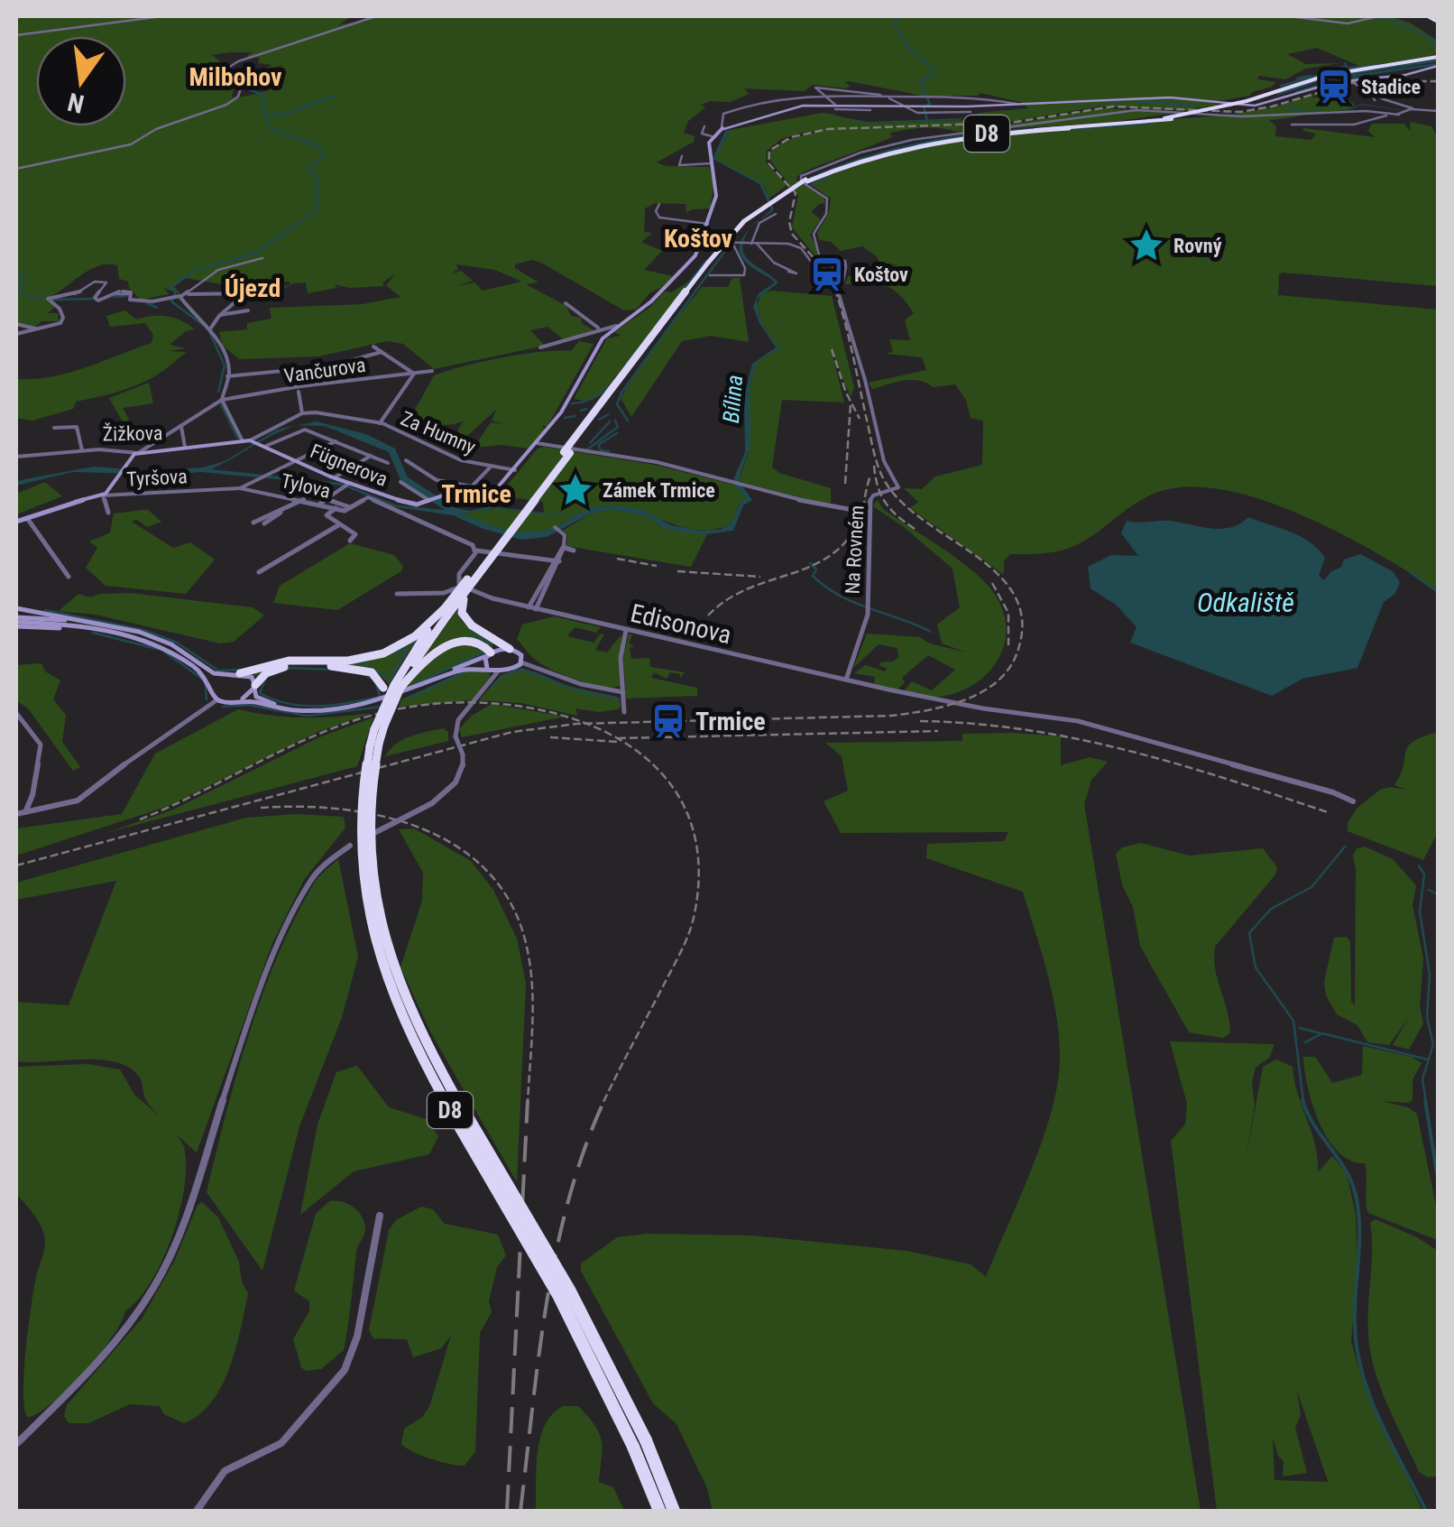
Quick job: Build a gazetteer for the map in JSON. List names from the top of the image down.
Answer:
{
  "streets": {
    "highway": ["D8"],
    "main road": ["Žižkova", "Fügnerova", "Tyršova"],
    "street": [
      "Vančurova",
      "Za Humny",
      "Tylova",
      "Na Rovném",
      "Edisonova"
    ]
  },
  "crossings": [
    ["Žižkova", "Fügnerova"],
    ["Fügnerova", "Tyršova"],
    ["Fügnerova", "Tylova"],
    ["Tyršova", "Tylova"],
    ["Na Rovném", "Edisonova"]
  ],
  "districts": [
    "Milbohov",
    "Koštov",
    "Újezd",
    "Trmice"
  ],
  "water": ["Bílina", "Odkaliště"],
  "places": {
    "station": ["Stadice", "Koštov", "Trmice"],
    "place": ["Rovný", "Zámek Trmice"]
  },
  "north": "bottom"
}
